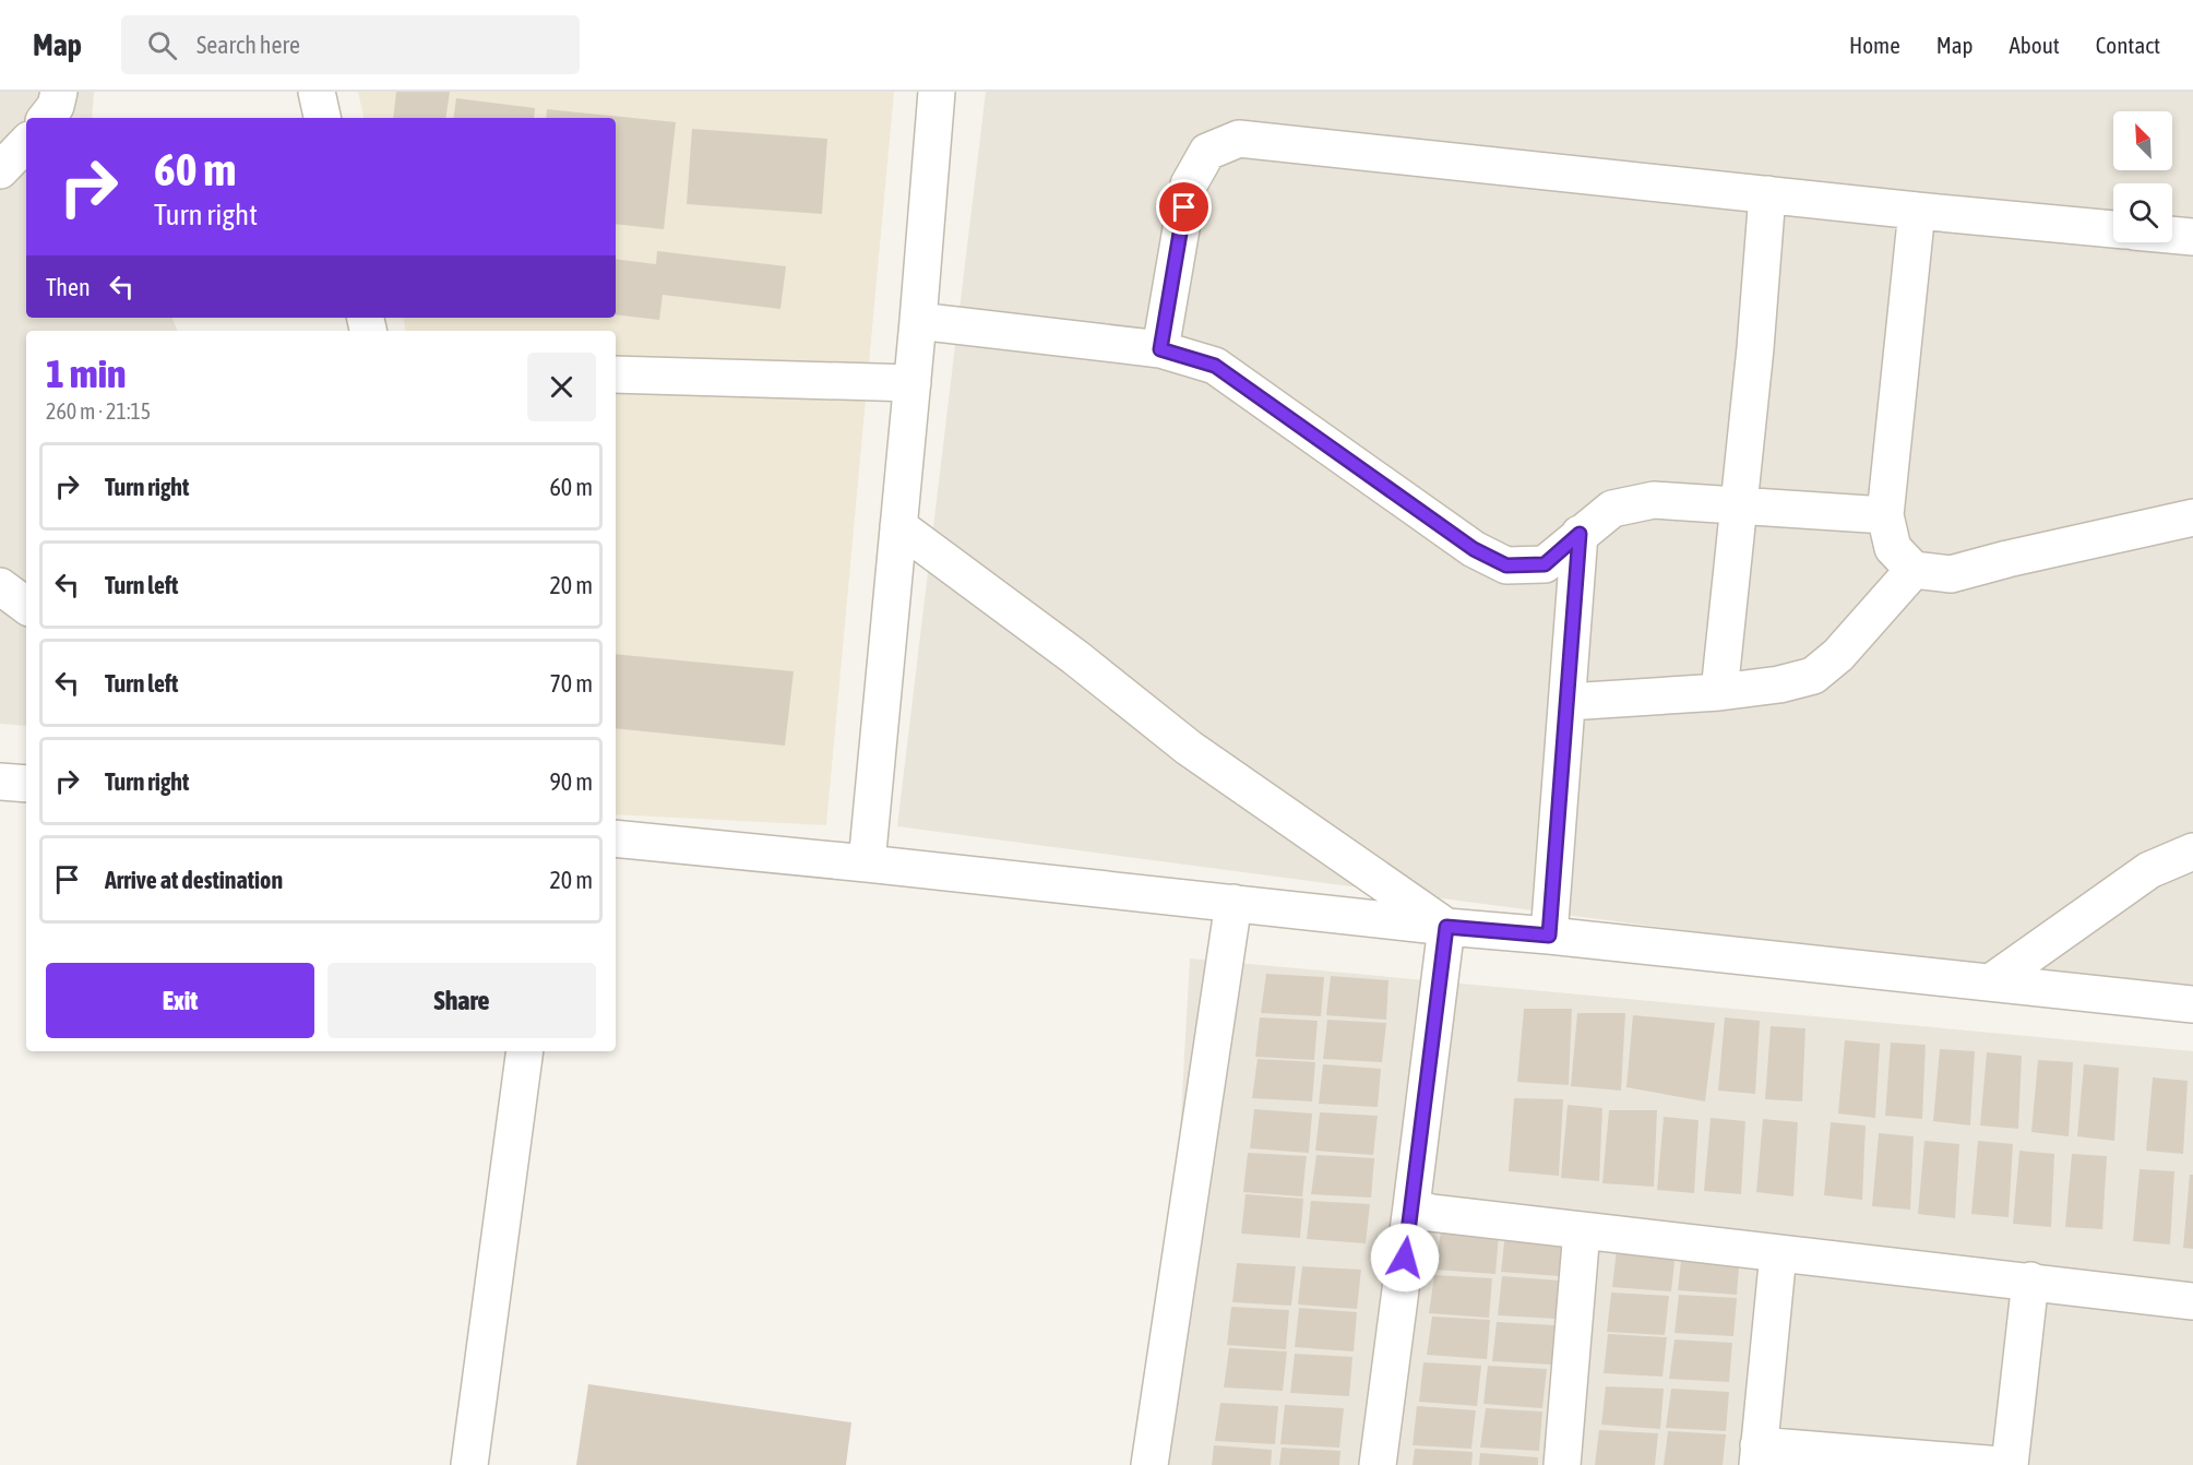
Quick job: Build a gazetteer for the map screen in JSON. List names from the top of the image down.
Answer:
{
  "north": "top left",
  "page": {
    "header": "Map",
    "search": "Search here",
    "nav": [
      "Home",
      "Map",
      "About",
      "Contact"
    ],
    "turn": ["60 m", "Turn right"],
    "then": "Then",
    "heading": ["1 min", "260 m · 21:15"],
    "list": [
      {
        "name": "Turn right",
        "value": "60 m"
      },
      {
        "name": "Turn left",
        "value": "20 m"
      },
      {
        "name": "Turn left",
        "value": "70 m"
      },
      {
        "name": "Turn right",
        "value": "90 m"
      },
      {
        "name": "Arrive at destination",
        "value": "20 m"
      }
    ],
    "buttons": ["Exit", "Share"]
  }
}
